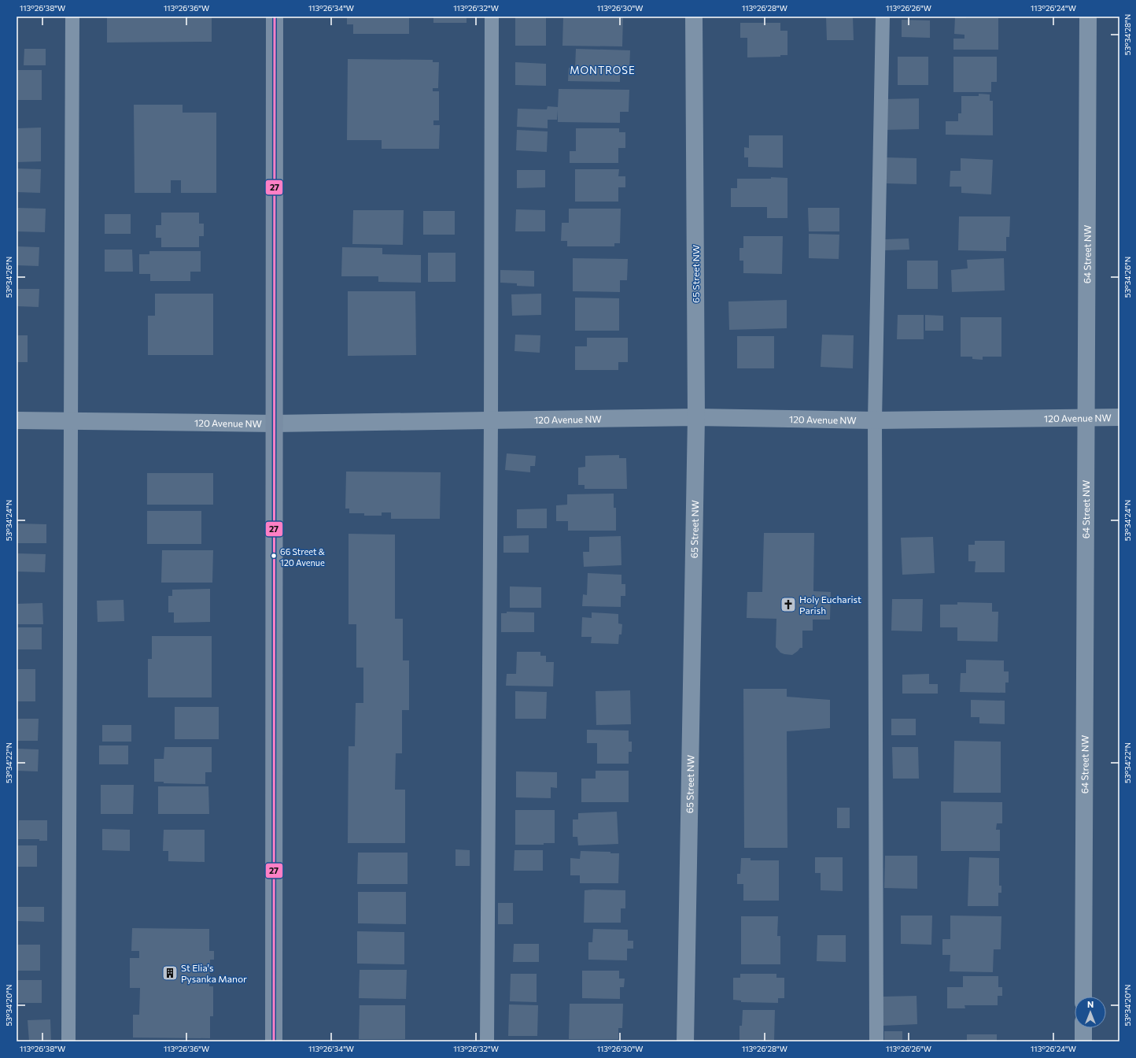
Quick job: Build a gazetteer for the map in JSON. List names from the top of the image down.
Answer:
{
  "streets": {
    "street": ["64 Street NW", "65 Street NW", "120 Avenue NW"]
  },
  "crossings": [
    ["64 Street NW", "120 Avenue NW"],
    ["65 Street NW", "120 Avenue NW"]
  ],
  "districts": ["MONTROSE"],
  "places": {
    "other": ["66 Street & 120 Avenue"],
    "church": ["Holy Eucharist Parish"],
    "building": ["St Elia's Pysanka Manor"]
  },
  "lines": ["transit line 27"],
  "north": "top",
  "coordinates": [
    "113°26'38\"W",
    "113°26'36\"W",
    "113°26'34\"W",
    "113°26'32\"W",
    "113°26'30\"W",
    "113°26'28\"W",
    "113°26'26\"W",
    "113°26'24\"W",
    "53°34'28\"N",
    "53°34'26\"N",
    "53°34'24\"N",
    "53°34'22\"N",
    "53°34'20\"N"
  ]
}
